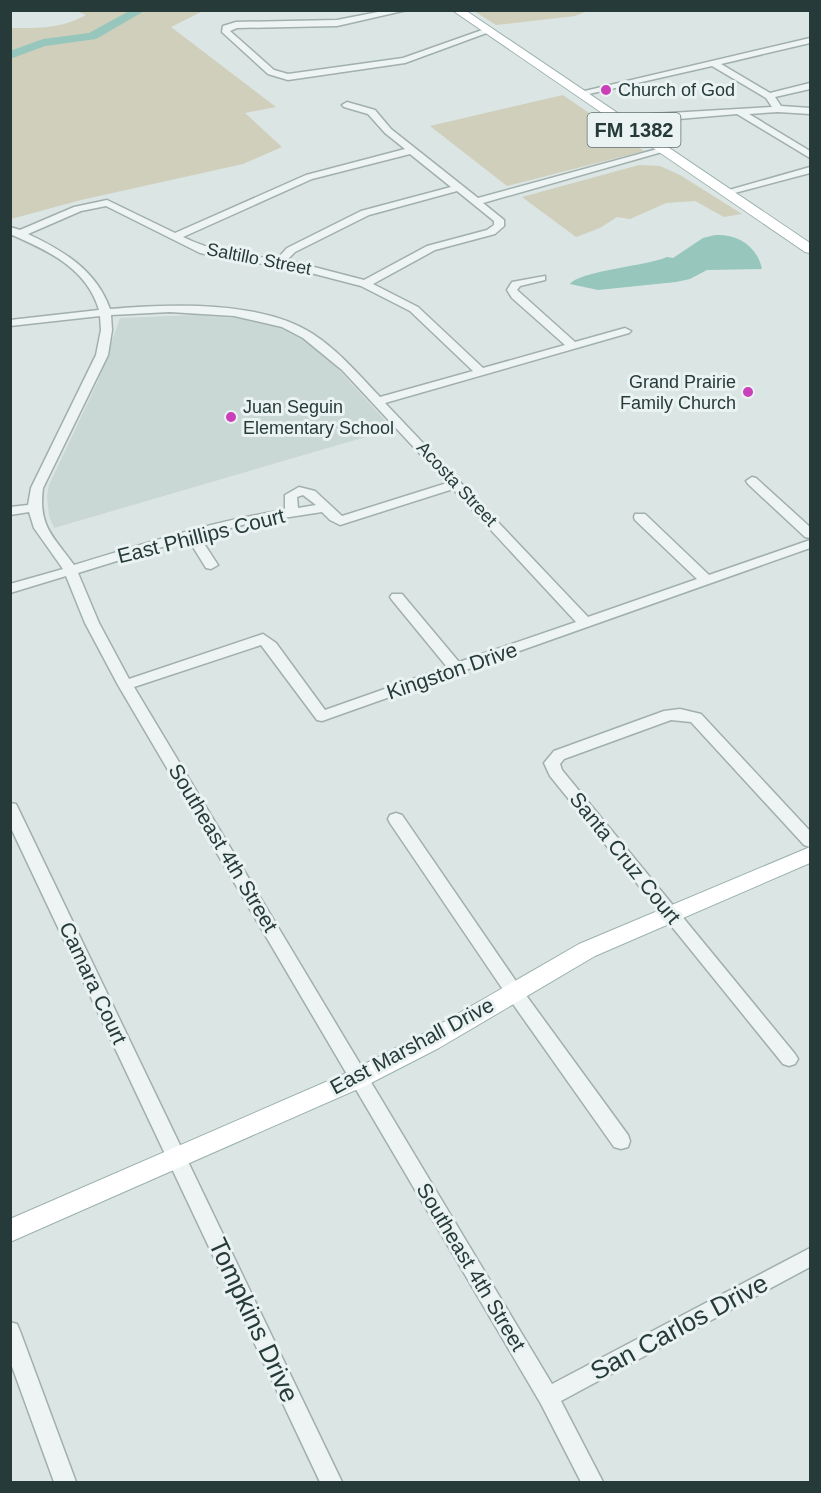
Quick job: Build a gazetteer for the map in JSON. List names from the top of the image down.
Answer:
{
  "streets": {
    "main road": ["FM 1382", "East Marshall Drive"],
    "street": [
      "Saltillo Street",
      "Acosta Street",
      "East Phillips Court",
      "Kingston Drive",
      "Southeast 4th Street",
      "Santa Cruz Court",
      "Camara Court",
      "Tompkins Drive",
      "San Carlos Drive"
    ]
  },
  "crossings": [
    ["Acosta Street", "East Phillips Court"],
    ["Acosta Street", "Kingston Drive"],
    ["East Phillips Court", "Southeast 4th Street"],
    ["Kingston Drive", "Southeast 4th Street"],
    ["Southeast 4th Street", "East Marshall Drive"],
    ["Southeast 4th Street", "San Carlos Drive"],
    ["Santa Cruz Court", "East Marshall Drive"],
    ["Camara Court", "East Marshall Drive"],
    ["Camara Court", "Tompkins Drive"],
    ["East Marshall Drive", "Tompkins Drive"]
  ],
  "places": ["Church of God", "Grand Prairie Family Church", "Juan Seguin Elementary School"]
}
